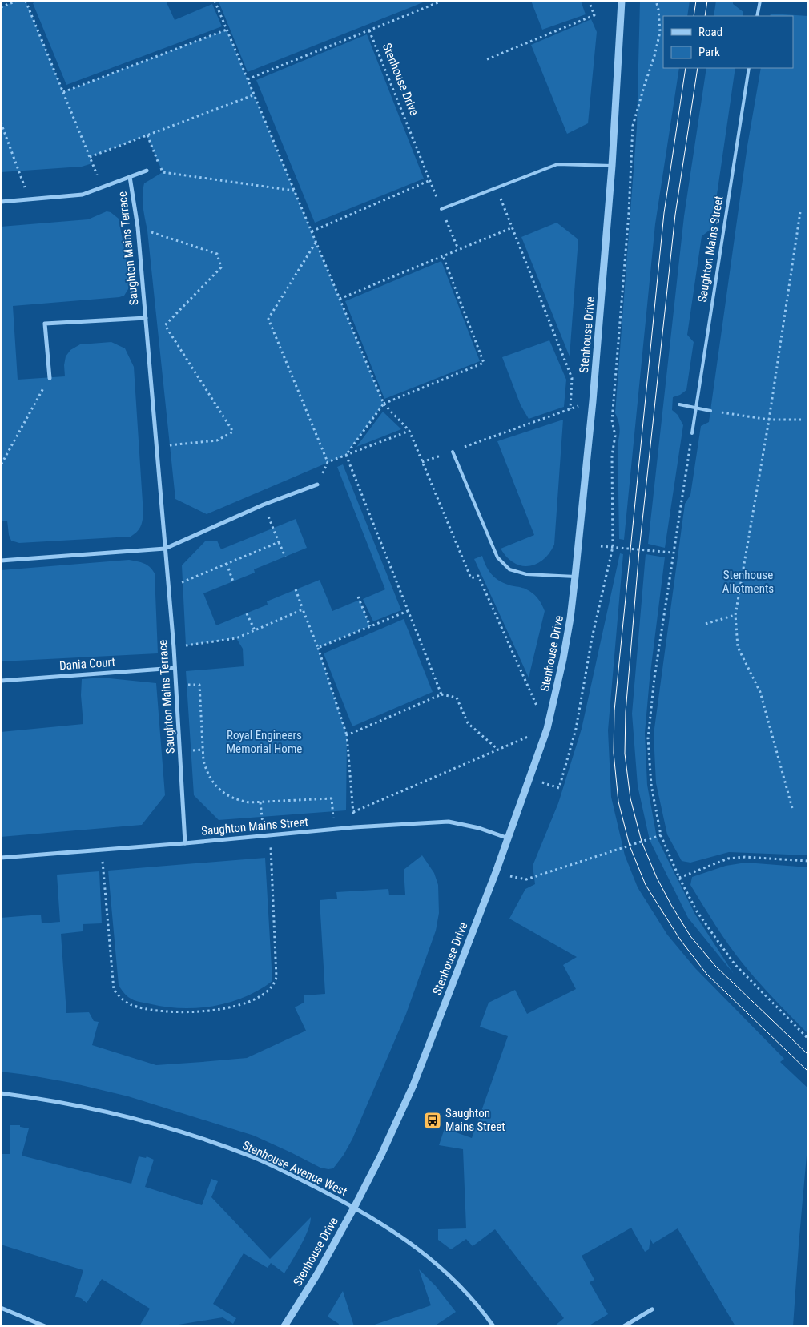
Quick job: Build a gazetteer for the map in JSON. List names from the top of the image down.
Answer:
{
  "streets": {
    "street": [
      "Stenhouse Drive",
      "Saughton Mains Terrace",
      "Saughton Mains Street",
      "Dania Court",
      "Stenhouse Avenue West"
    ]
  },
  "crossings": [
    ["Stenhouse Drive", "Saughton Mains Street"],
    ["Stenhouse Drive", "Stenhouse Avenue West"],
    ["Saughton Mains Terrace", "Saughton Mains Street"],
    ["Saughton Mains Terrace", "Dania Court"]
  ],
  "parks": ["Stenhouse Allotments", "Royal Engineers Memorial Home"],
  "places": {
    "bus stop": ["Saughton Mains Street"]
  },
  "legend": ["Road", "Park"]
}
